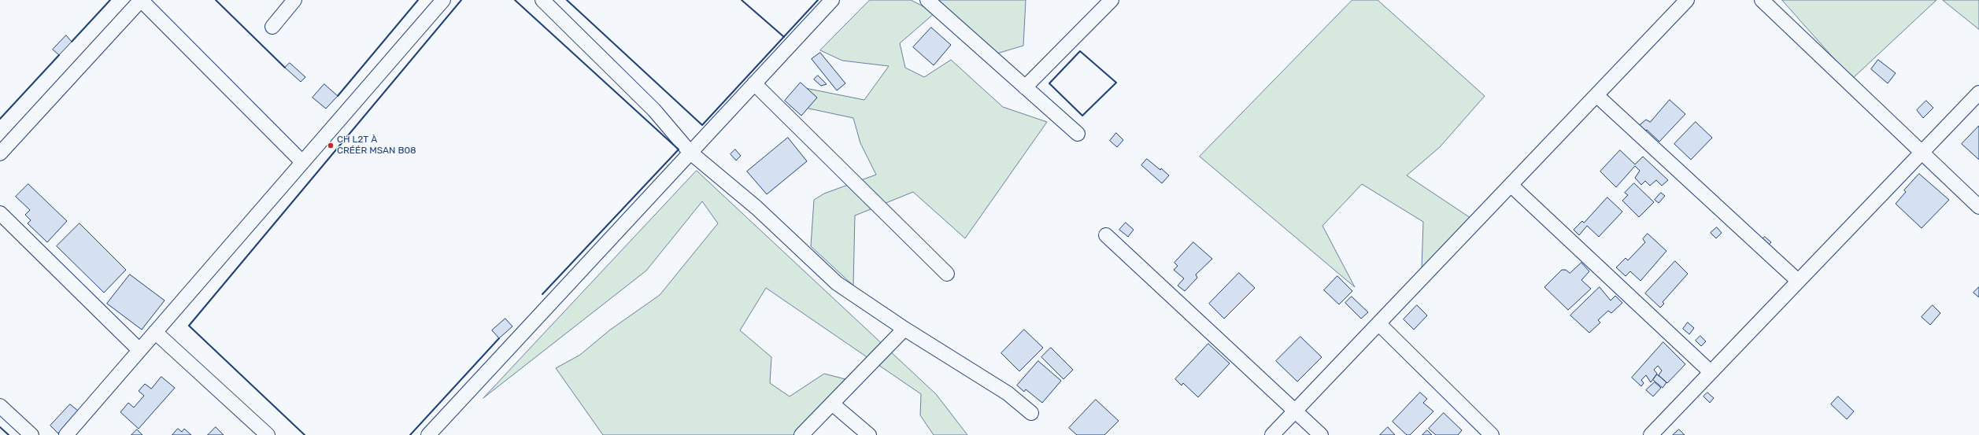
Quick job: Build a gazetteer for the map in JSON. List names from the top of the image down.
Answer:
{
  "places": ["CH L2T À CRÉÉR MSAN B08"]
}
